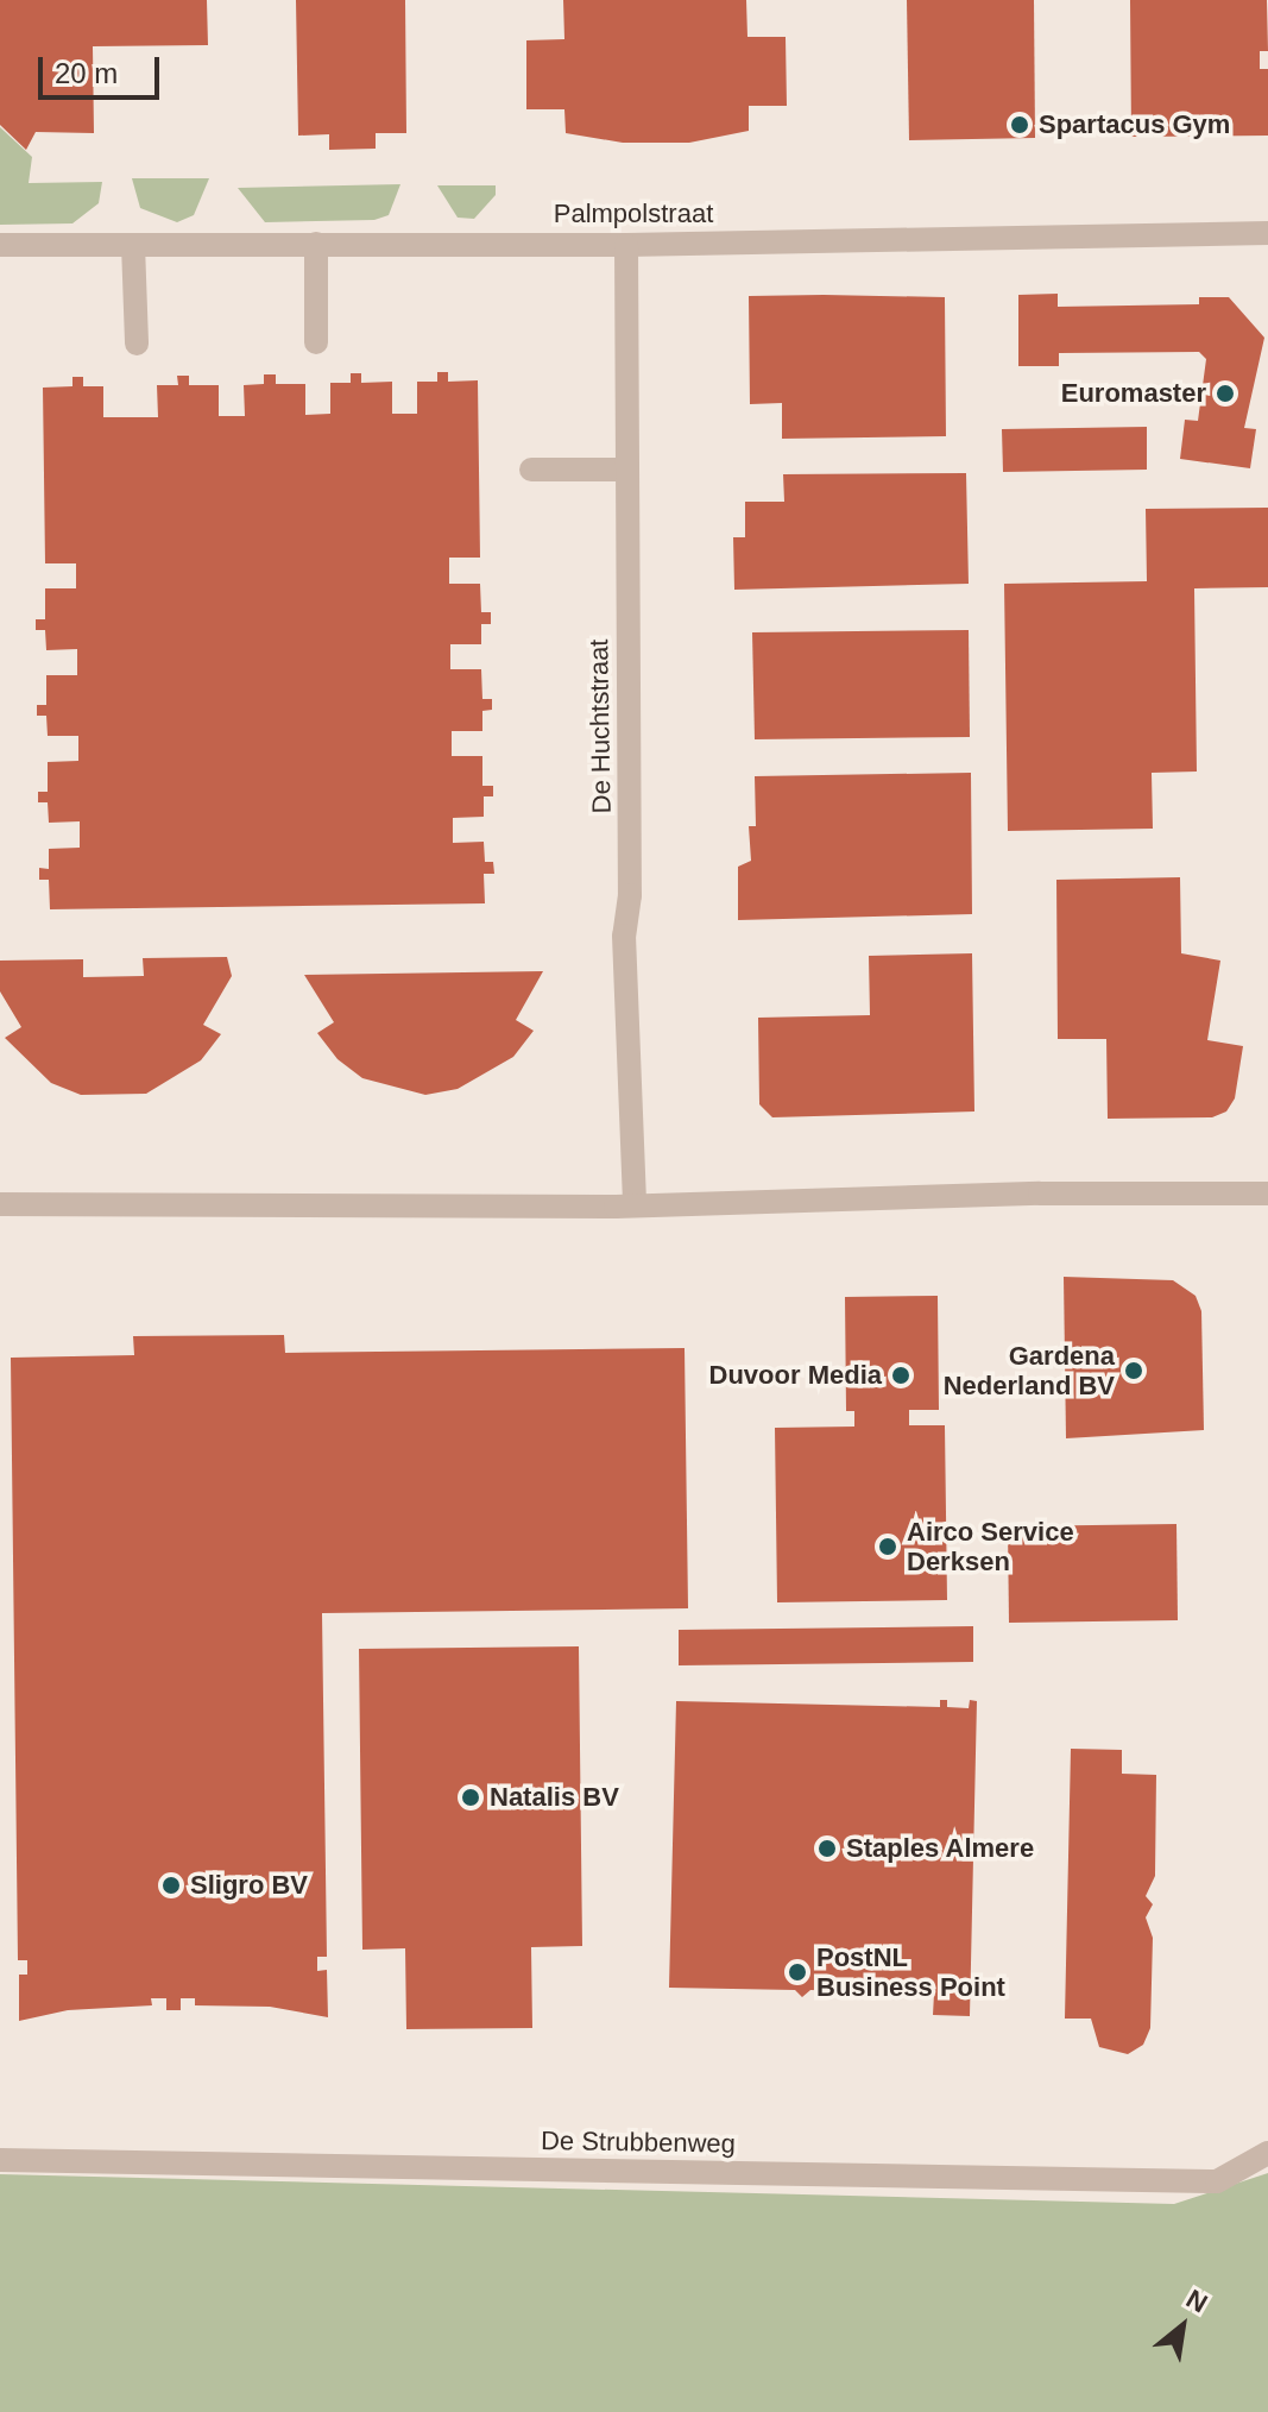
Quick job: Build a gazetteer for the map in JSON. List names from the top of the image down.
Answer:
{
  "streets": {
    "street": ["Palmpolstraat", "De Huchtstraat", "De Strubbenweg"]
  },
  "crossings": [
    ["Palmpolstraat", "De Huchtstraat"]
  ],
  "places": [
    "Spartacus Gym",
    "Euromaster",
    "Gardena Nederland BV",
    "Duvoor Media",
    "Airco Service Derksen",
    "Natalis BV",
    "Staples Almere",
    "Sligro BV",
    "PostNL Business Point"
  ],
  "scale_bar": "20 m",
  "north": "top right"
}
